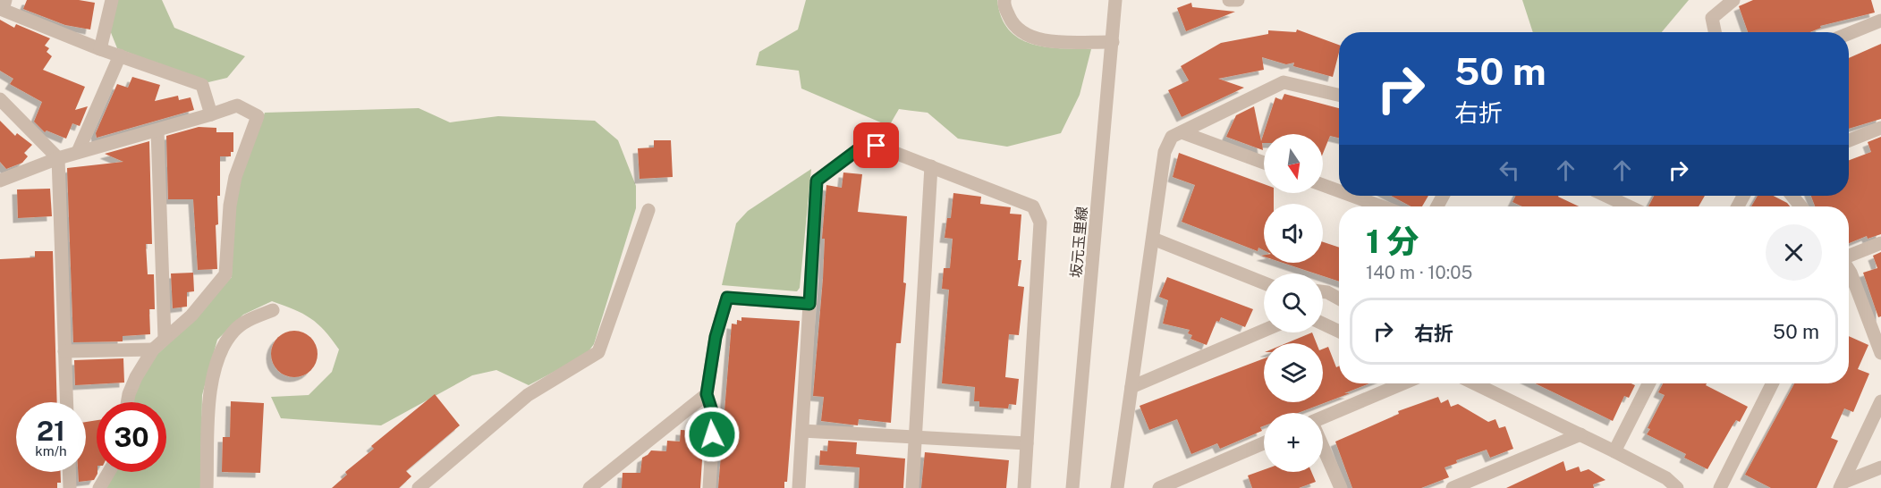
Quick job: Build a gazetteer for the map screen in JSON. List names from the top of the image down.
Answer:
{
  "streets": {
    "street": ["坂元玉里線"]
  },
  "north": "bottom",
  "page": {
    "turn": ["50 m", "右折"],
    "map_buttons": "+",
    "heading": ["1 分", "140 m · 10:05"],
    "list": [
      {
        "name": "右折",
        "value": "50 m"
      }
    ],
    "speed": "21 km/h",
    "limit": "30"
  }
}
